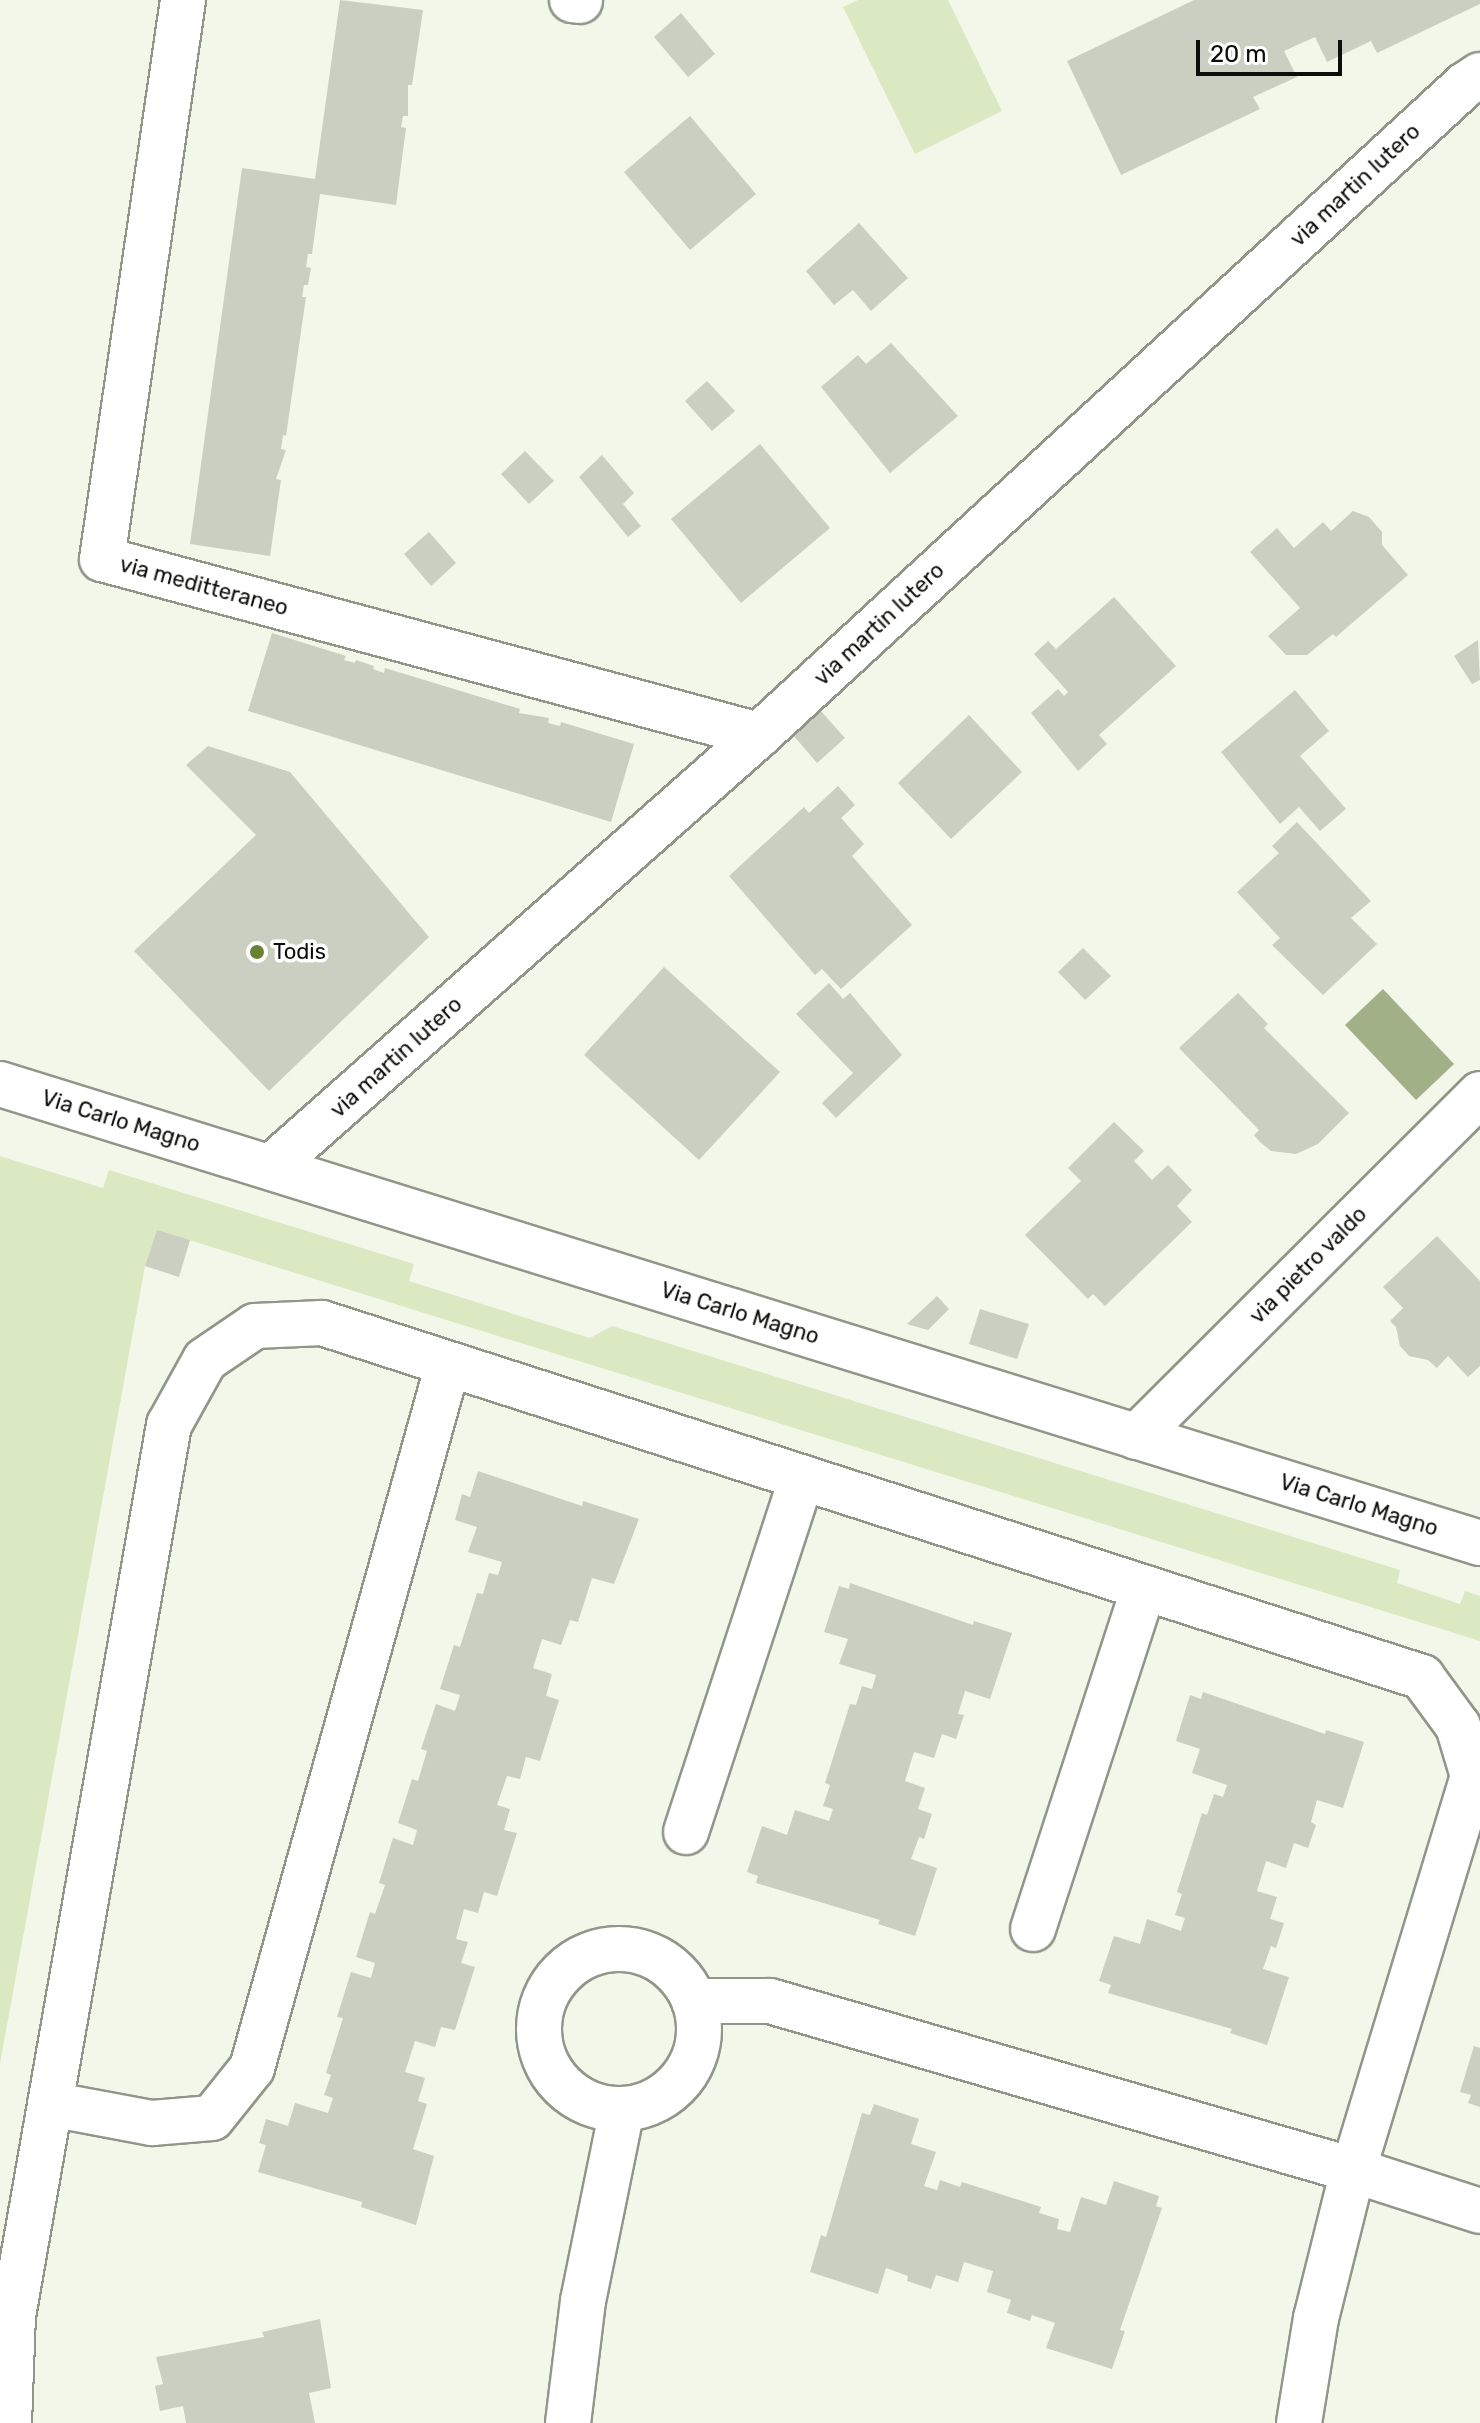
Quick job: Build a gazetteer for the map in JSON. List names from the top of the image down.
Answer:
{
  "streets": {
    "street": [
      "via martin lutero",
      "via meditteraneo",
      "Via Carlo Magno",
      "via pietro valdo"
    ]
  },
  "crossings": [
    ["via martin lutero", "via meditteraneo"],
    ["via martin lutero", "Via Carlo Magno"],
    ["Via Carlo Magno", "via pietro valdo"]
  ],
  "places": ["Todis"],
  "scale_bar": "20 m"
}
